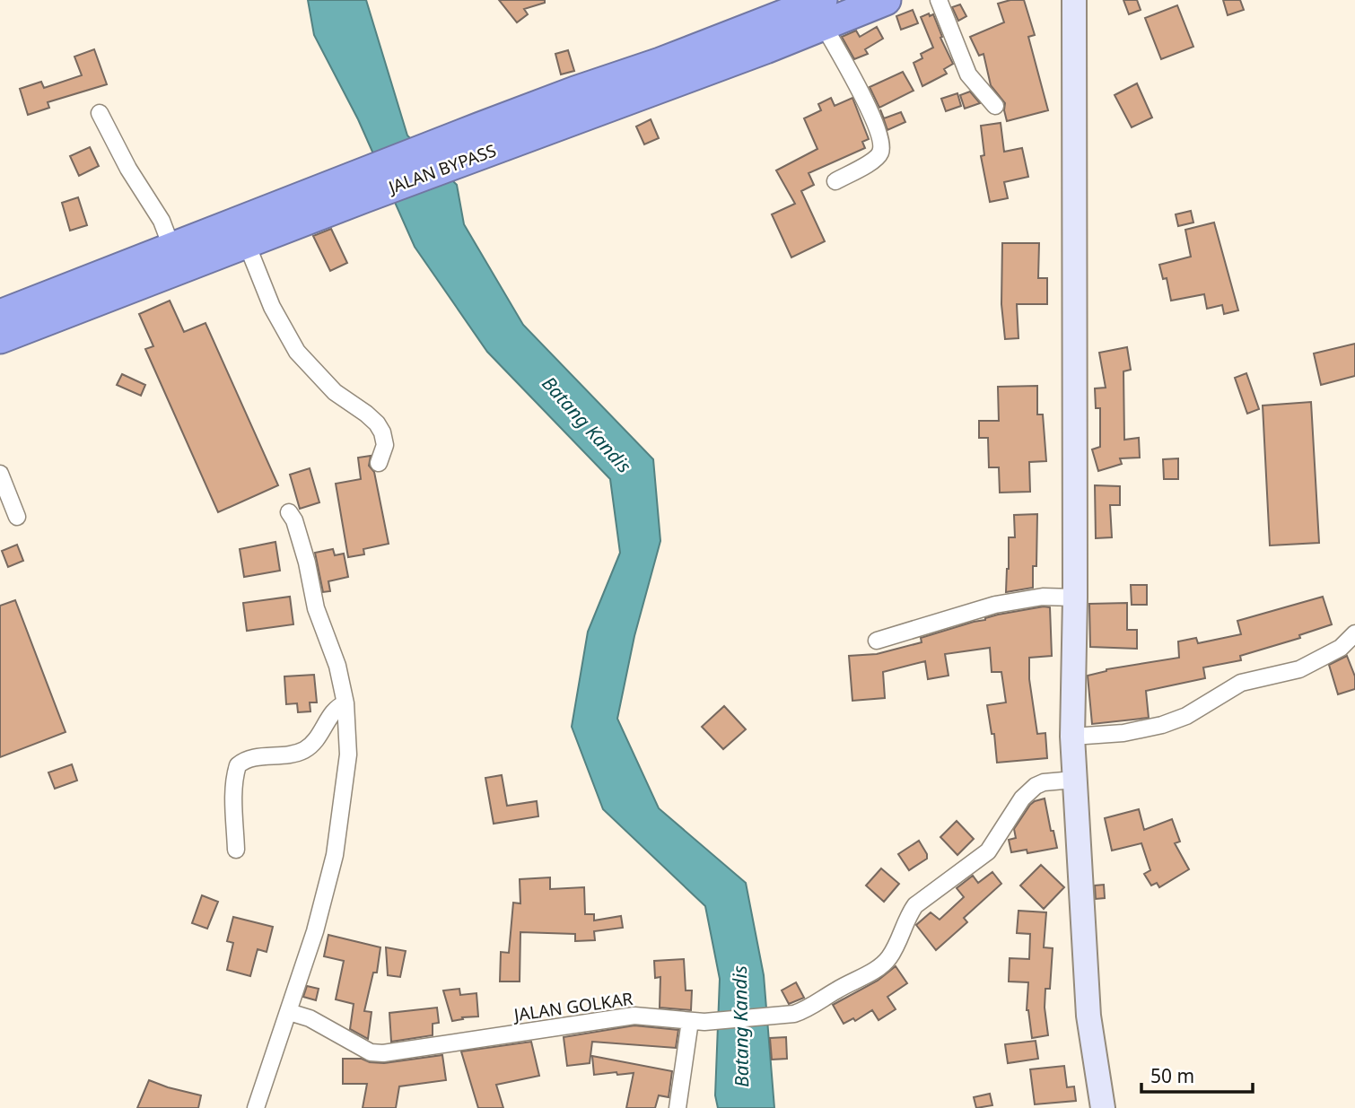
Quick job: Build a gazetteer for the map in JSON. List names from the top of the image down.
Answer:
{
  "streets": {
    "highway": ["JALAN BYPASS"],
    "street": ["JALAN GOLKAR"]
  },
  "water": ["Batang Kandis"],
  "scale_bar": "50 m"
}
